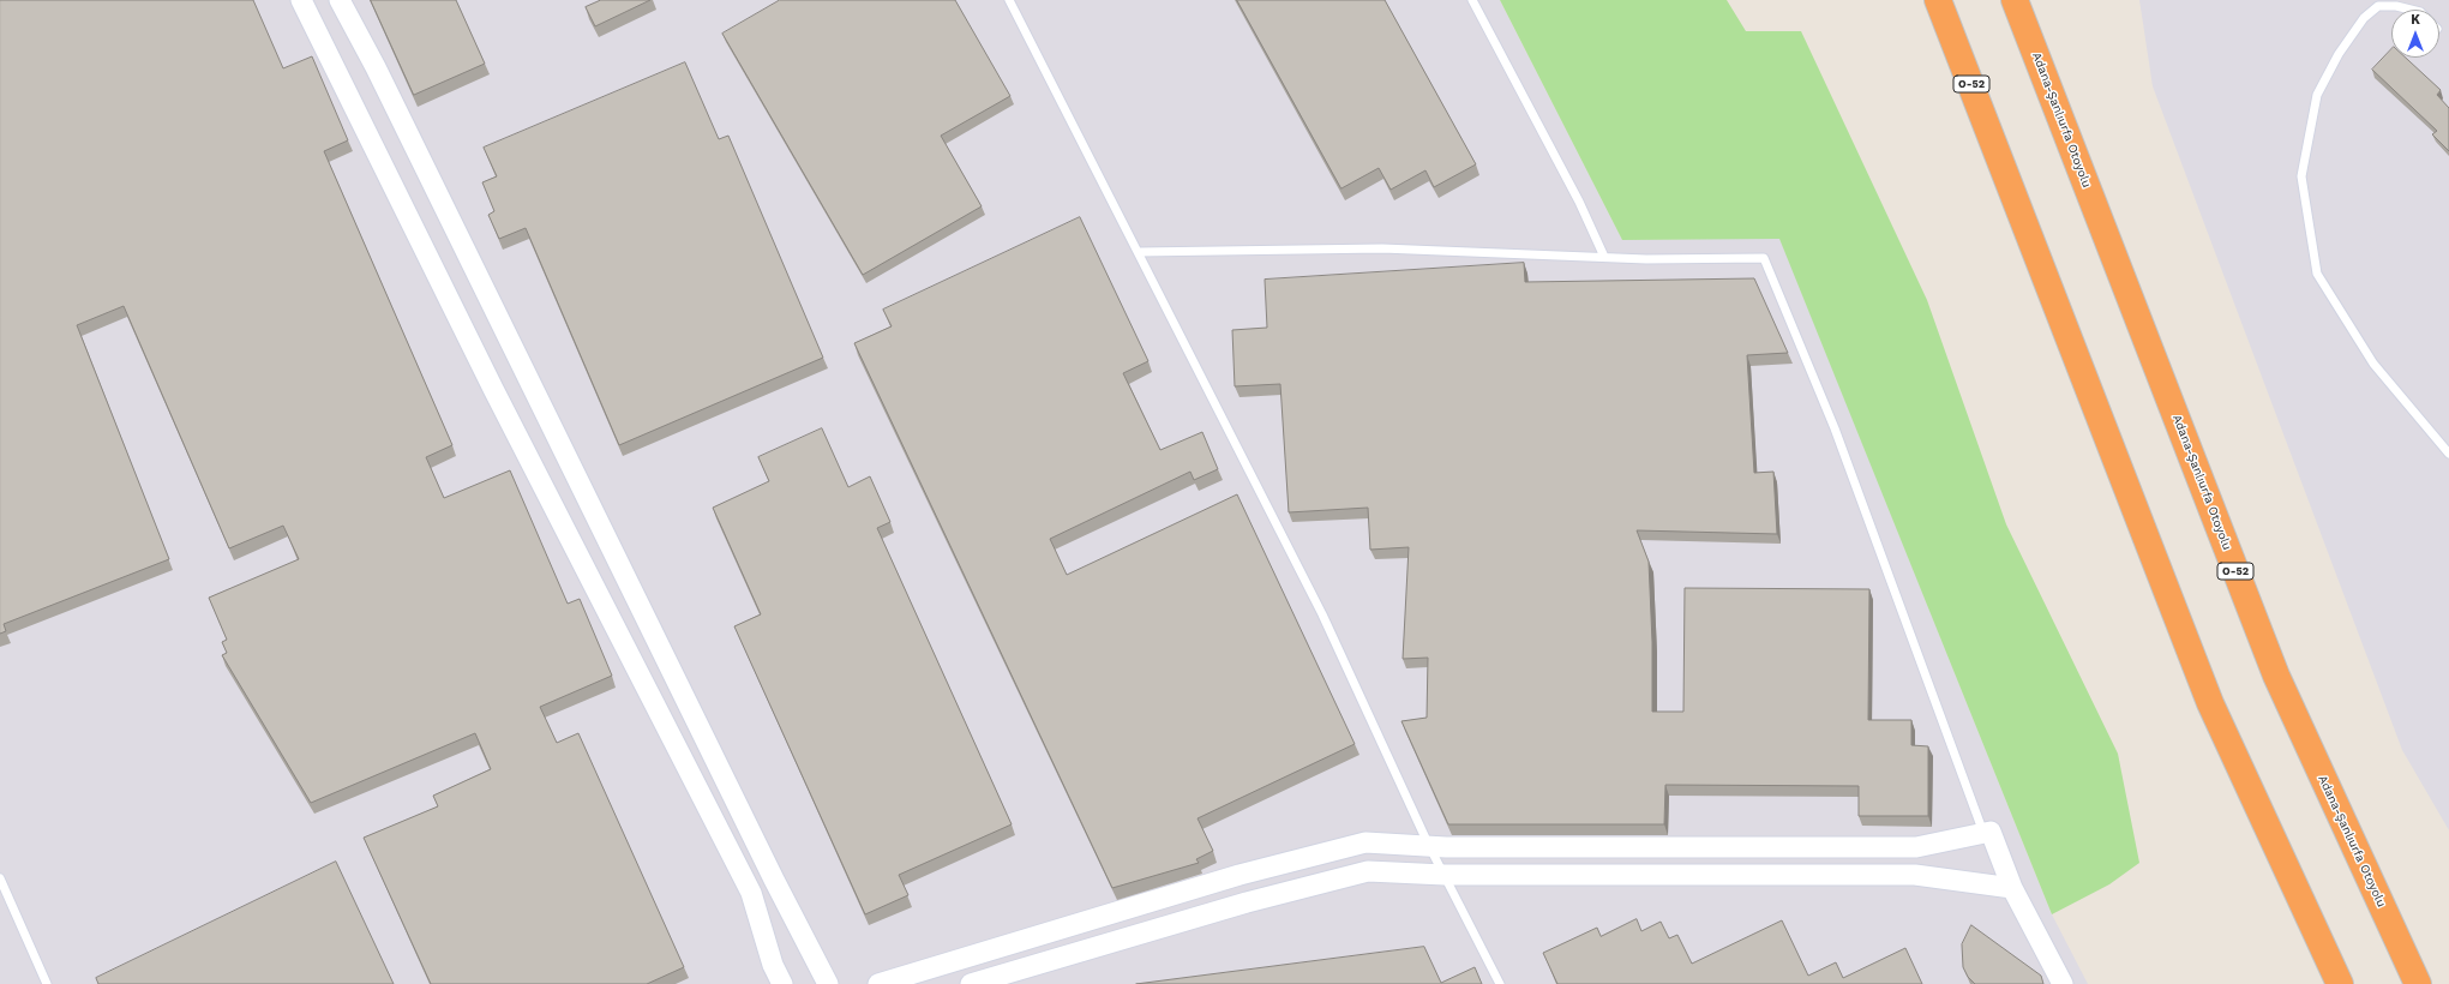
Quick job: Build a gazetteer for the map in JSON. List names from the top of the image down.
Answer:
{
  "streets": {
    "highway": ["O-52", "Adana-Şanlıurfa Otoyolu"]
  },
  "north": "top"
}
